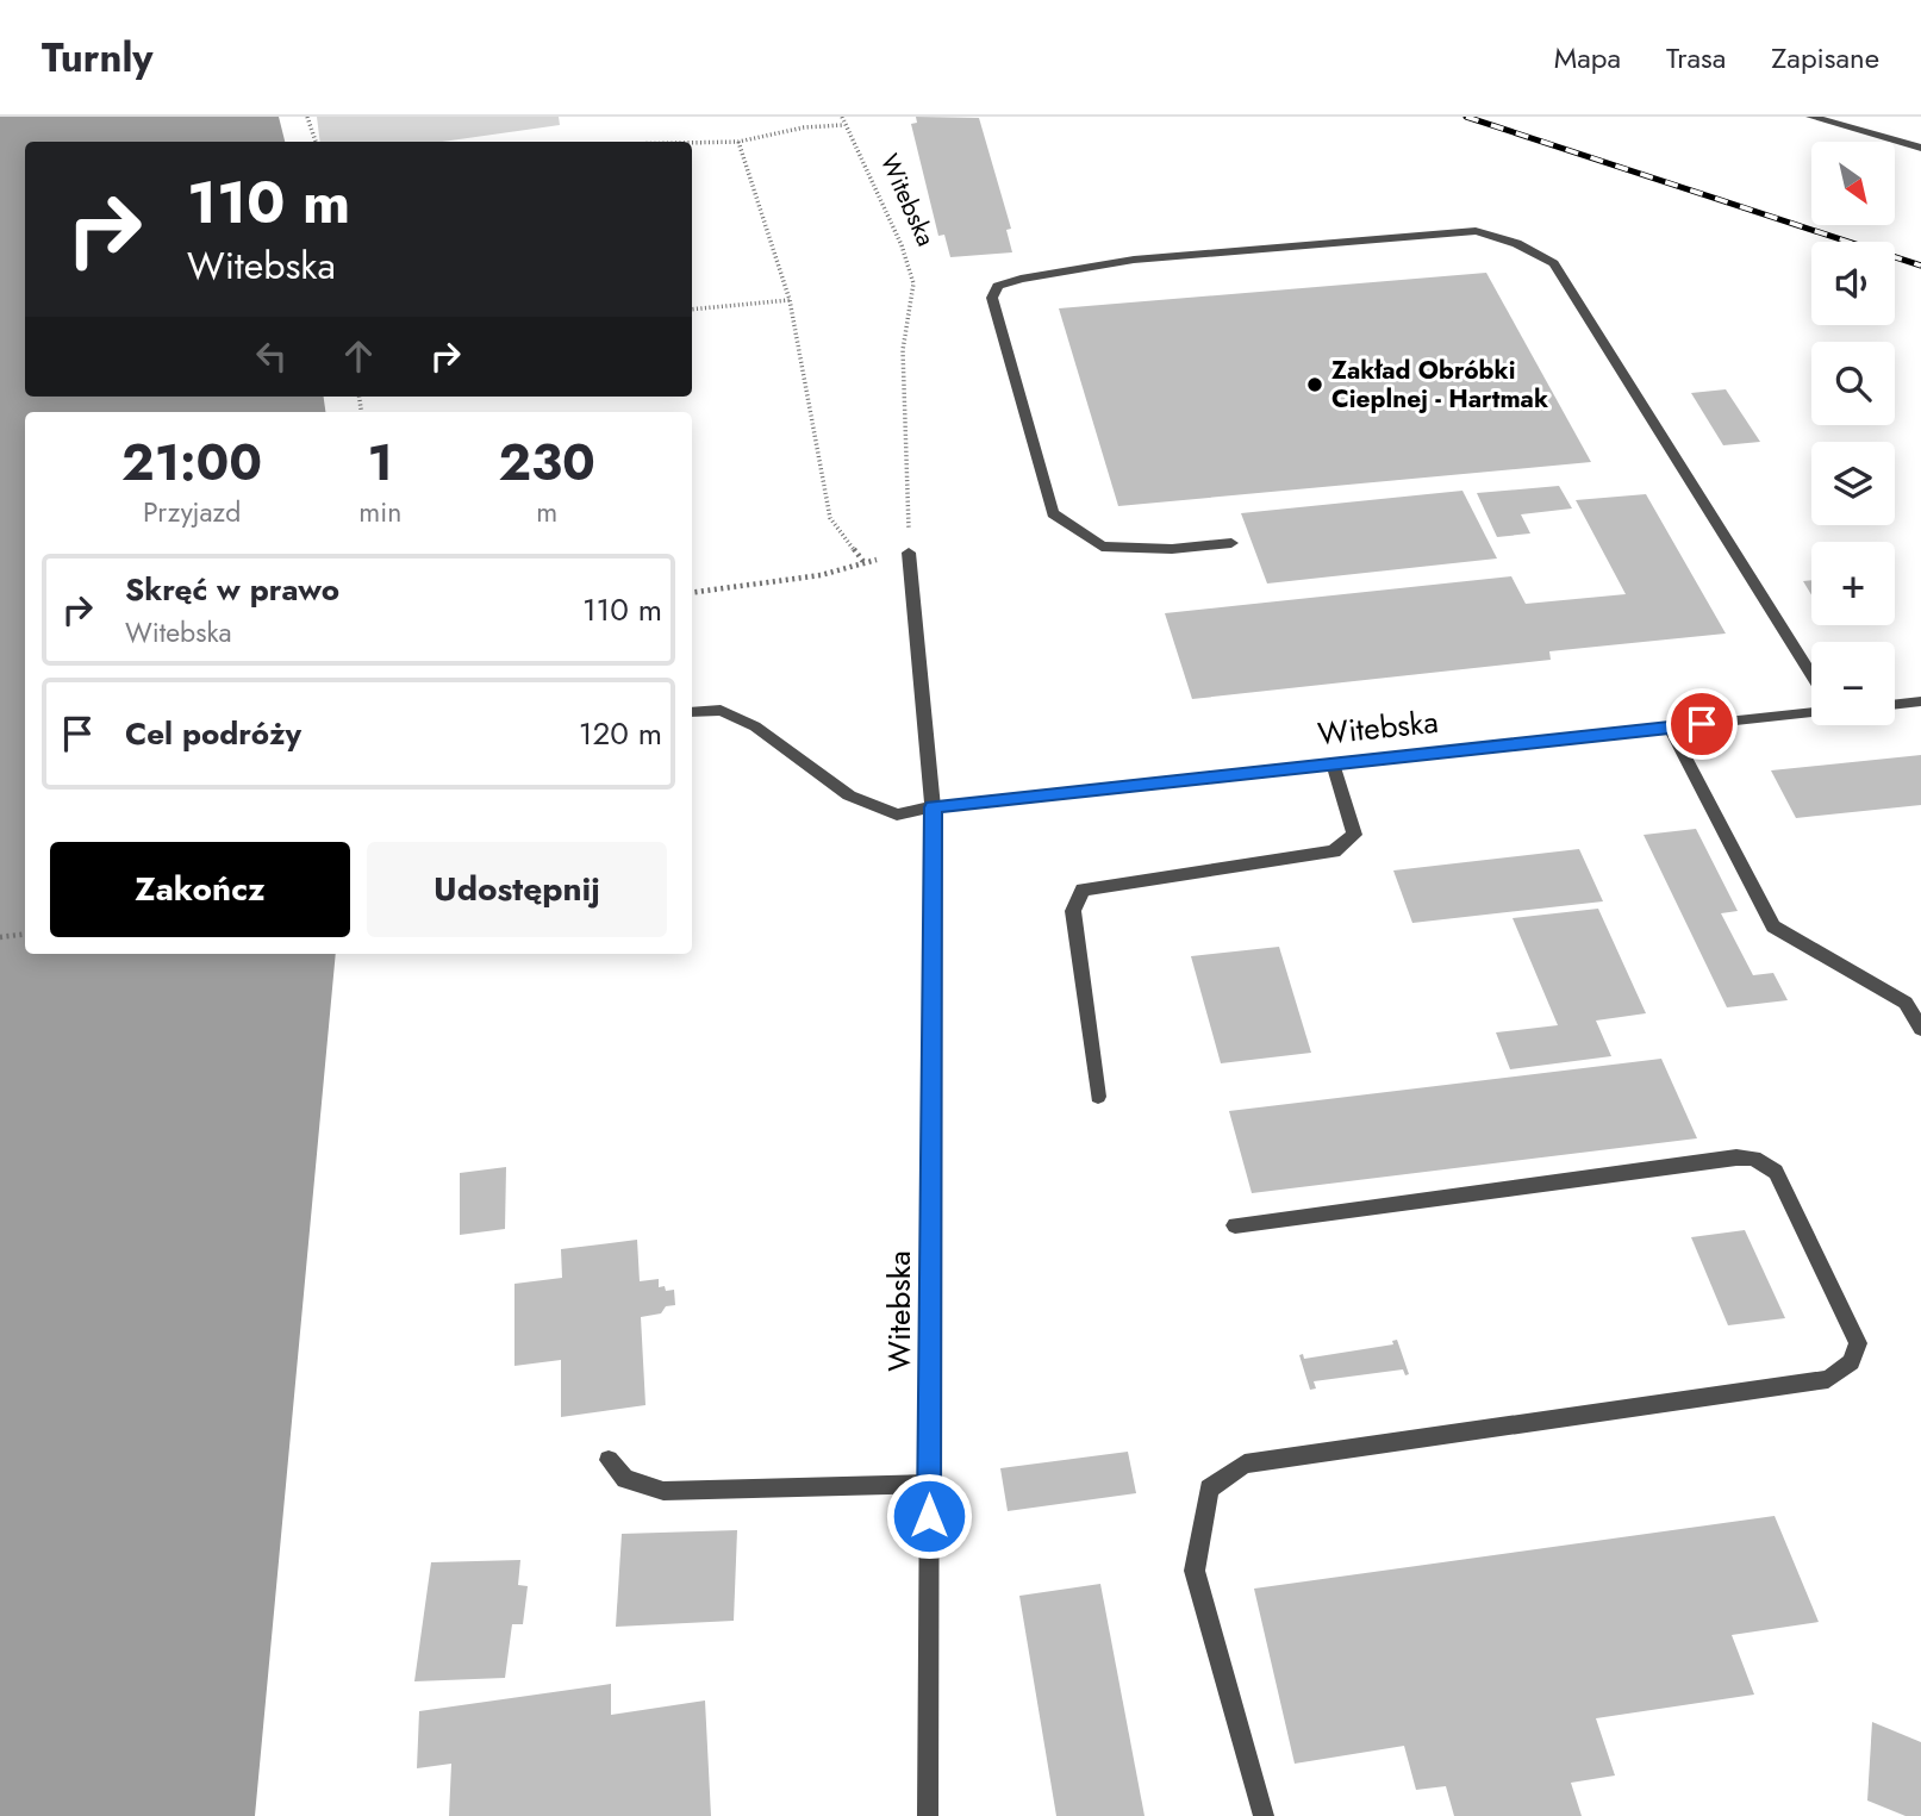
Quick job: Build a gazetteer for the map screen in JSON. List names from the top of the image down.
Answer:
{
  "streets": {
    "street": ["Witebska"]
  },
  "places": ["Zakład Obróbki Cieplnej - Hartmak"],
  "north": "bottom right",
  "page": {
    "header": "Turnly",
    "nav": ["Mapa", "Trasa", "Zapisane"],
    "map_buttons": ["+", "−"],
    "turn": ["110 m", "Witebska"],
    "eta": [
      "21:00",
      "Przyjazd",
      "1",
      "min",
      "230",
      "m"
    ],
    "list": [
      {
        "name": "Skręć w prawo",
        "note": "Witebska",
        "value": "110 m"
      },
      {
        "name": "Cel podróży",
        "value": "120 m"
      }
    ],
    "buttons": ["Zakończ", "Udostępnij"]
  }
}
